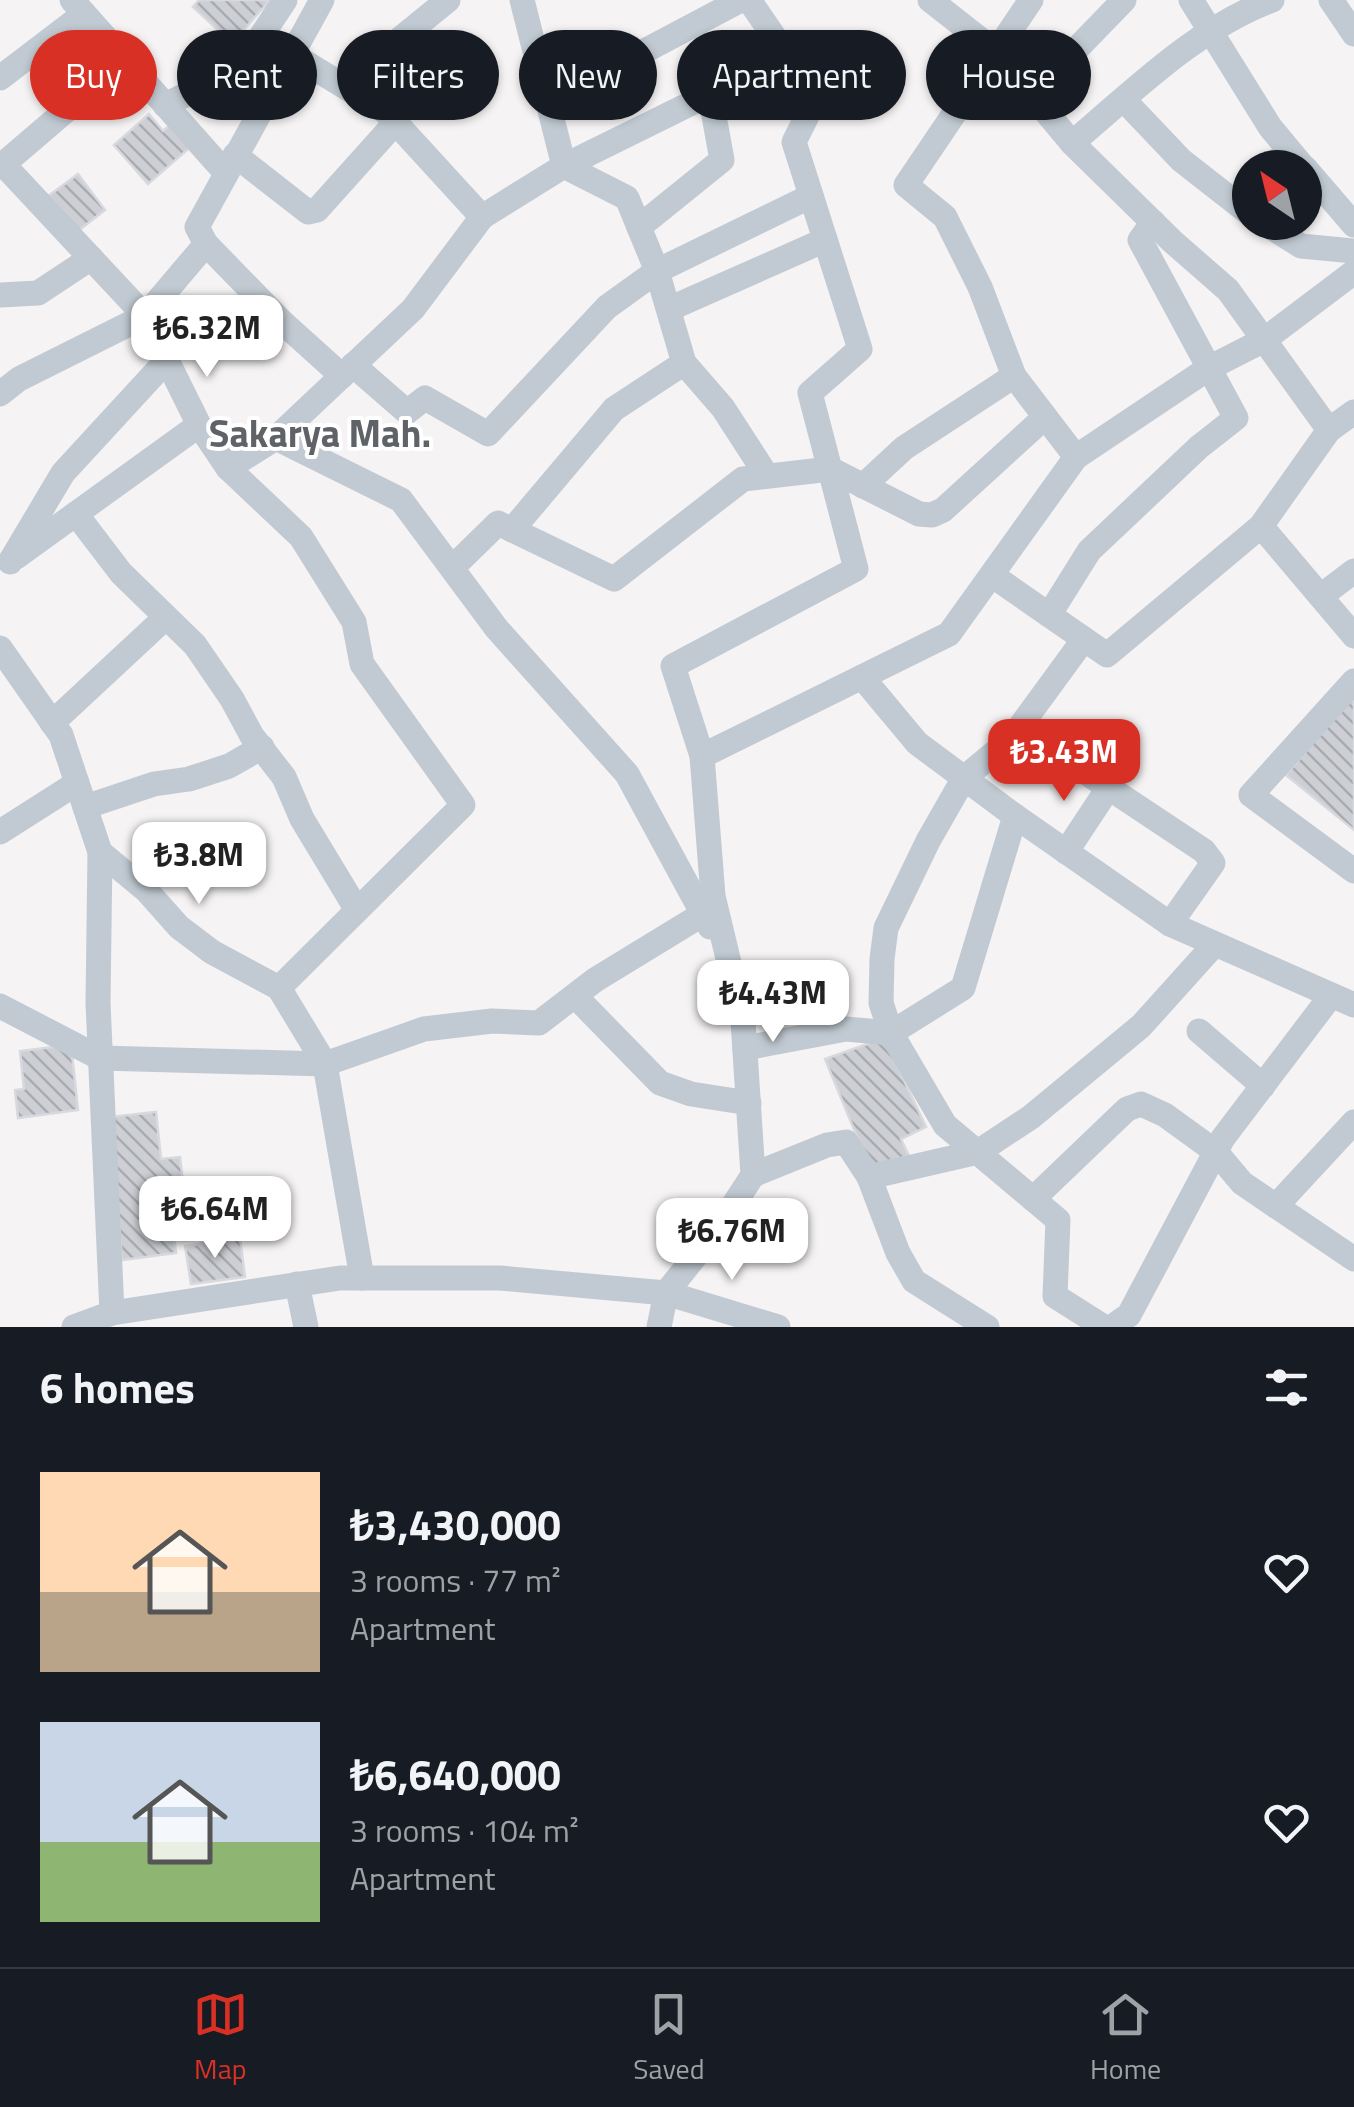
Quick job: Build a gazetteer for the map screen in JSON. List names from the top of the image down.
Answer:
{
  "districts": ["Sakarya Mah."],
  "north": "top left",
  "page": {
    "chip": [
      "Buy",
      "Rent",
      "Filters",
      "New",
      "Apartment",
      "House"
    ],
    "price": [
      "₺6.32M",
      "₺3.43M",
      "₺3.8M",
      "₺4.43M",
      "₺6.64M",
      "₺6.76M"
    ],
    "heading": "6 homes",
    "list": [
      {
        "name": "₺3,430,000",
        "note": "3 rooms · 77 m² · Apartment"
      },
      {
        "name": "₺6,640,000",
        "note": "3 rooms · 104 m² · Apartment"
      }
    ],
    "tabs": ["Map", "Saved", "Home"]
  }
}
